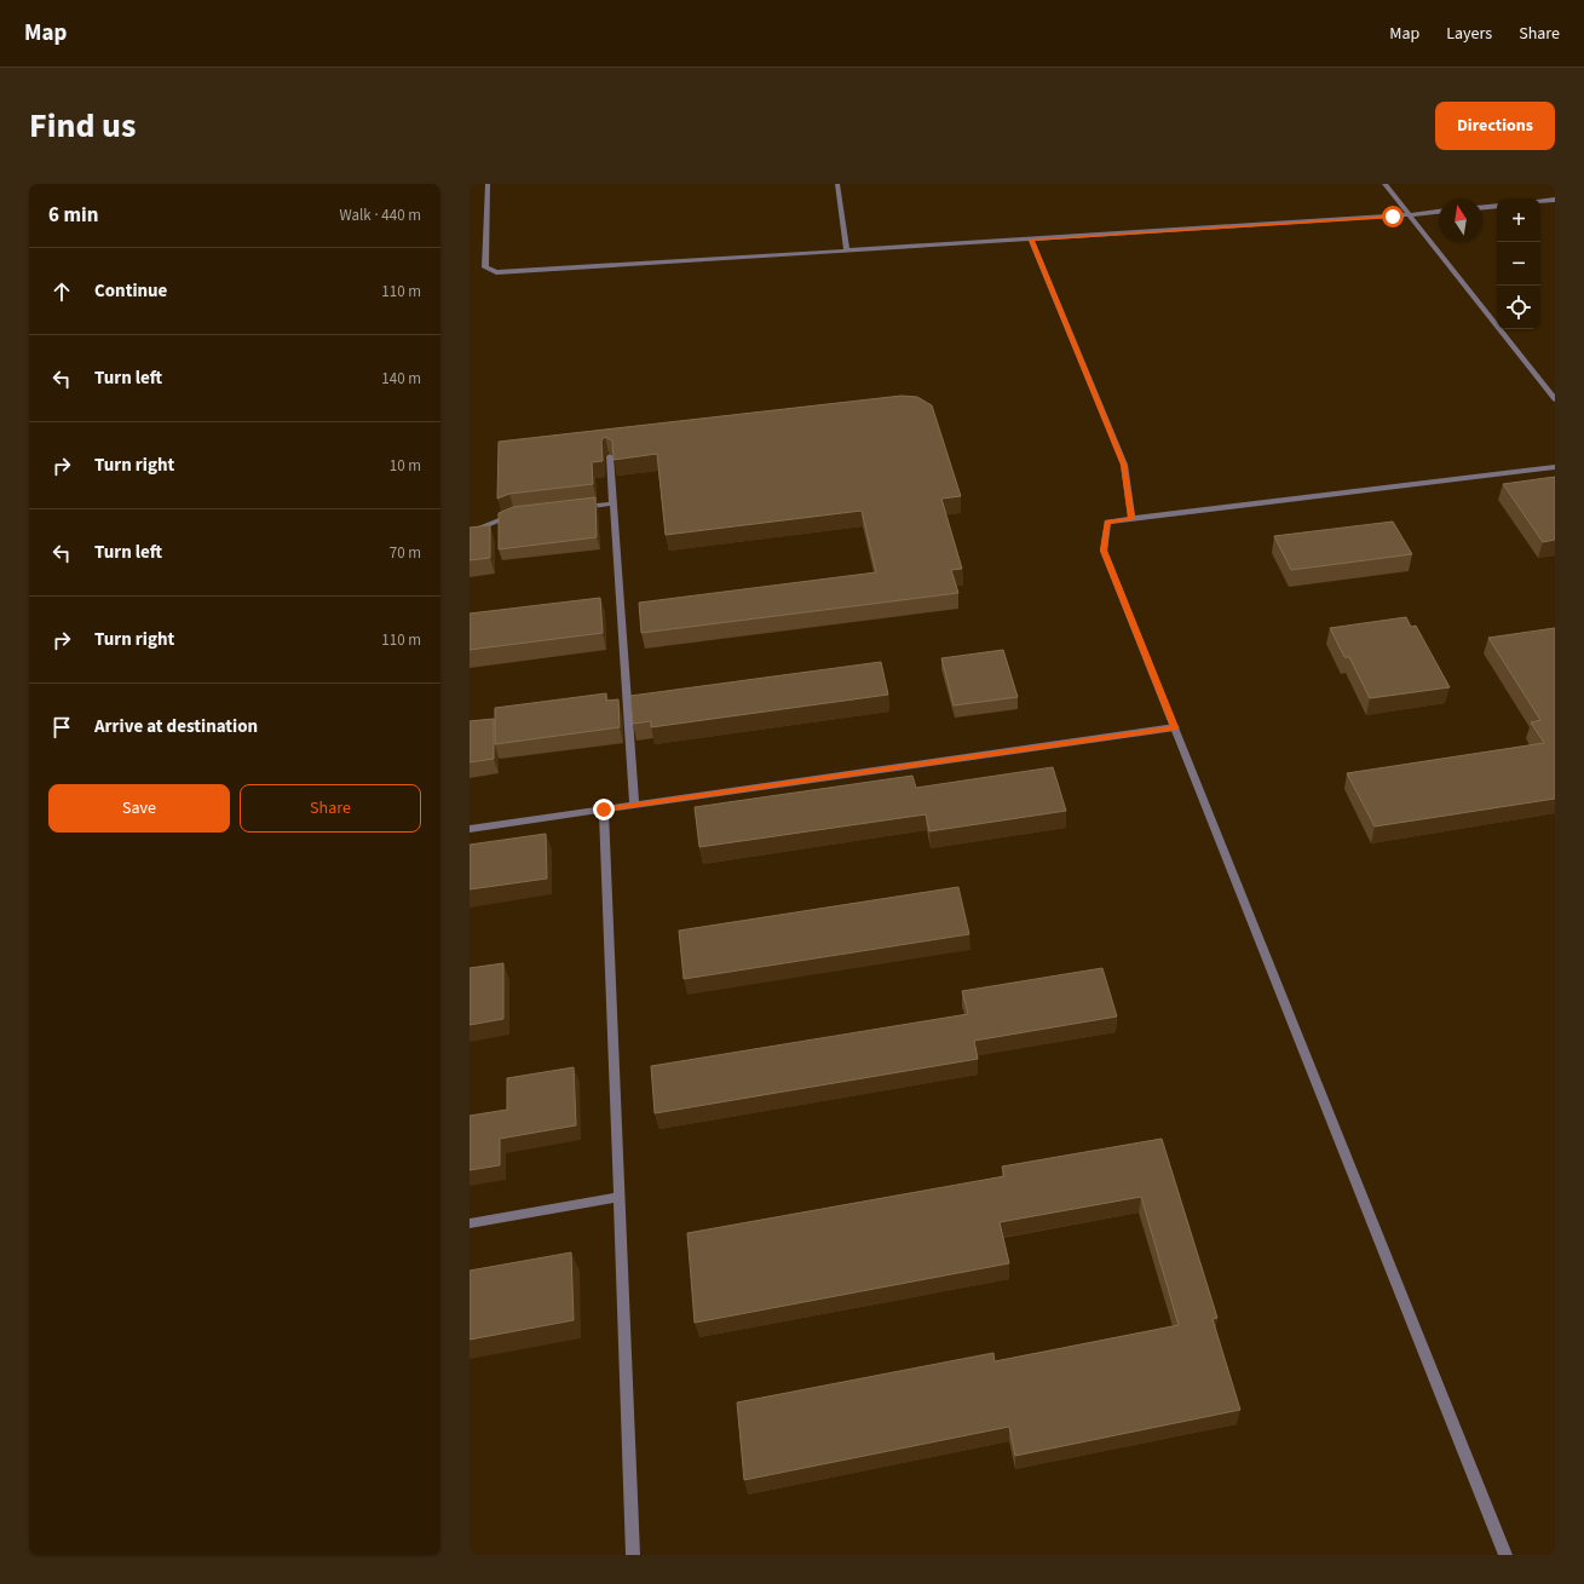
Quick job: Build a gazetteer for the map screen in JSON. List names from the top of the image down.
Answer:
{
  "north": "top",
  "page": {
    "header": "Map",
    "nav": ["Map", "Layers", "Share"],
    "title": "Find us",
    "buttons": [
      "Directions",
      ["Save", "Share"]
    ],
    "heading": ["6 min", "Walk · 440 m"],
    "map_buttons": ["+", "−"],
    "list": [
      ["Continue", "110 m"],
      ["Turn left", "140 m"],
      ["Turn right", "10 m"],
      ["Turn left", "70 m"],
      ["Turn right", "110 m"],
      "Arrive at destination"
    ]
  }
}
